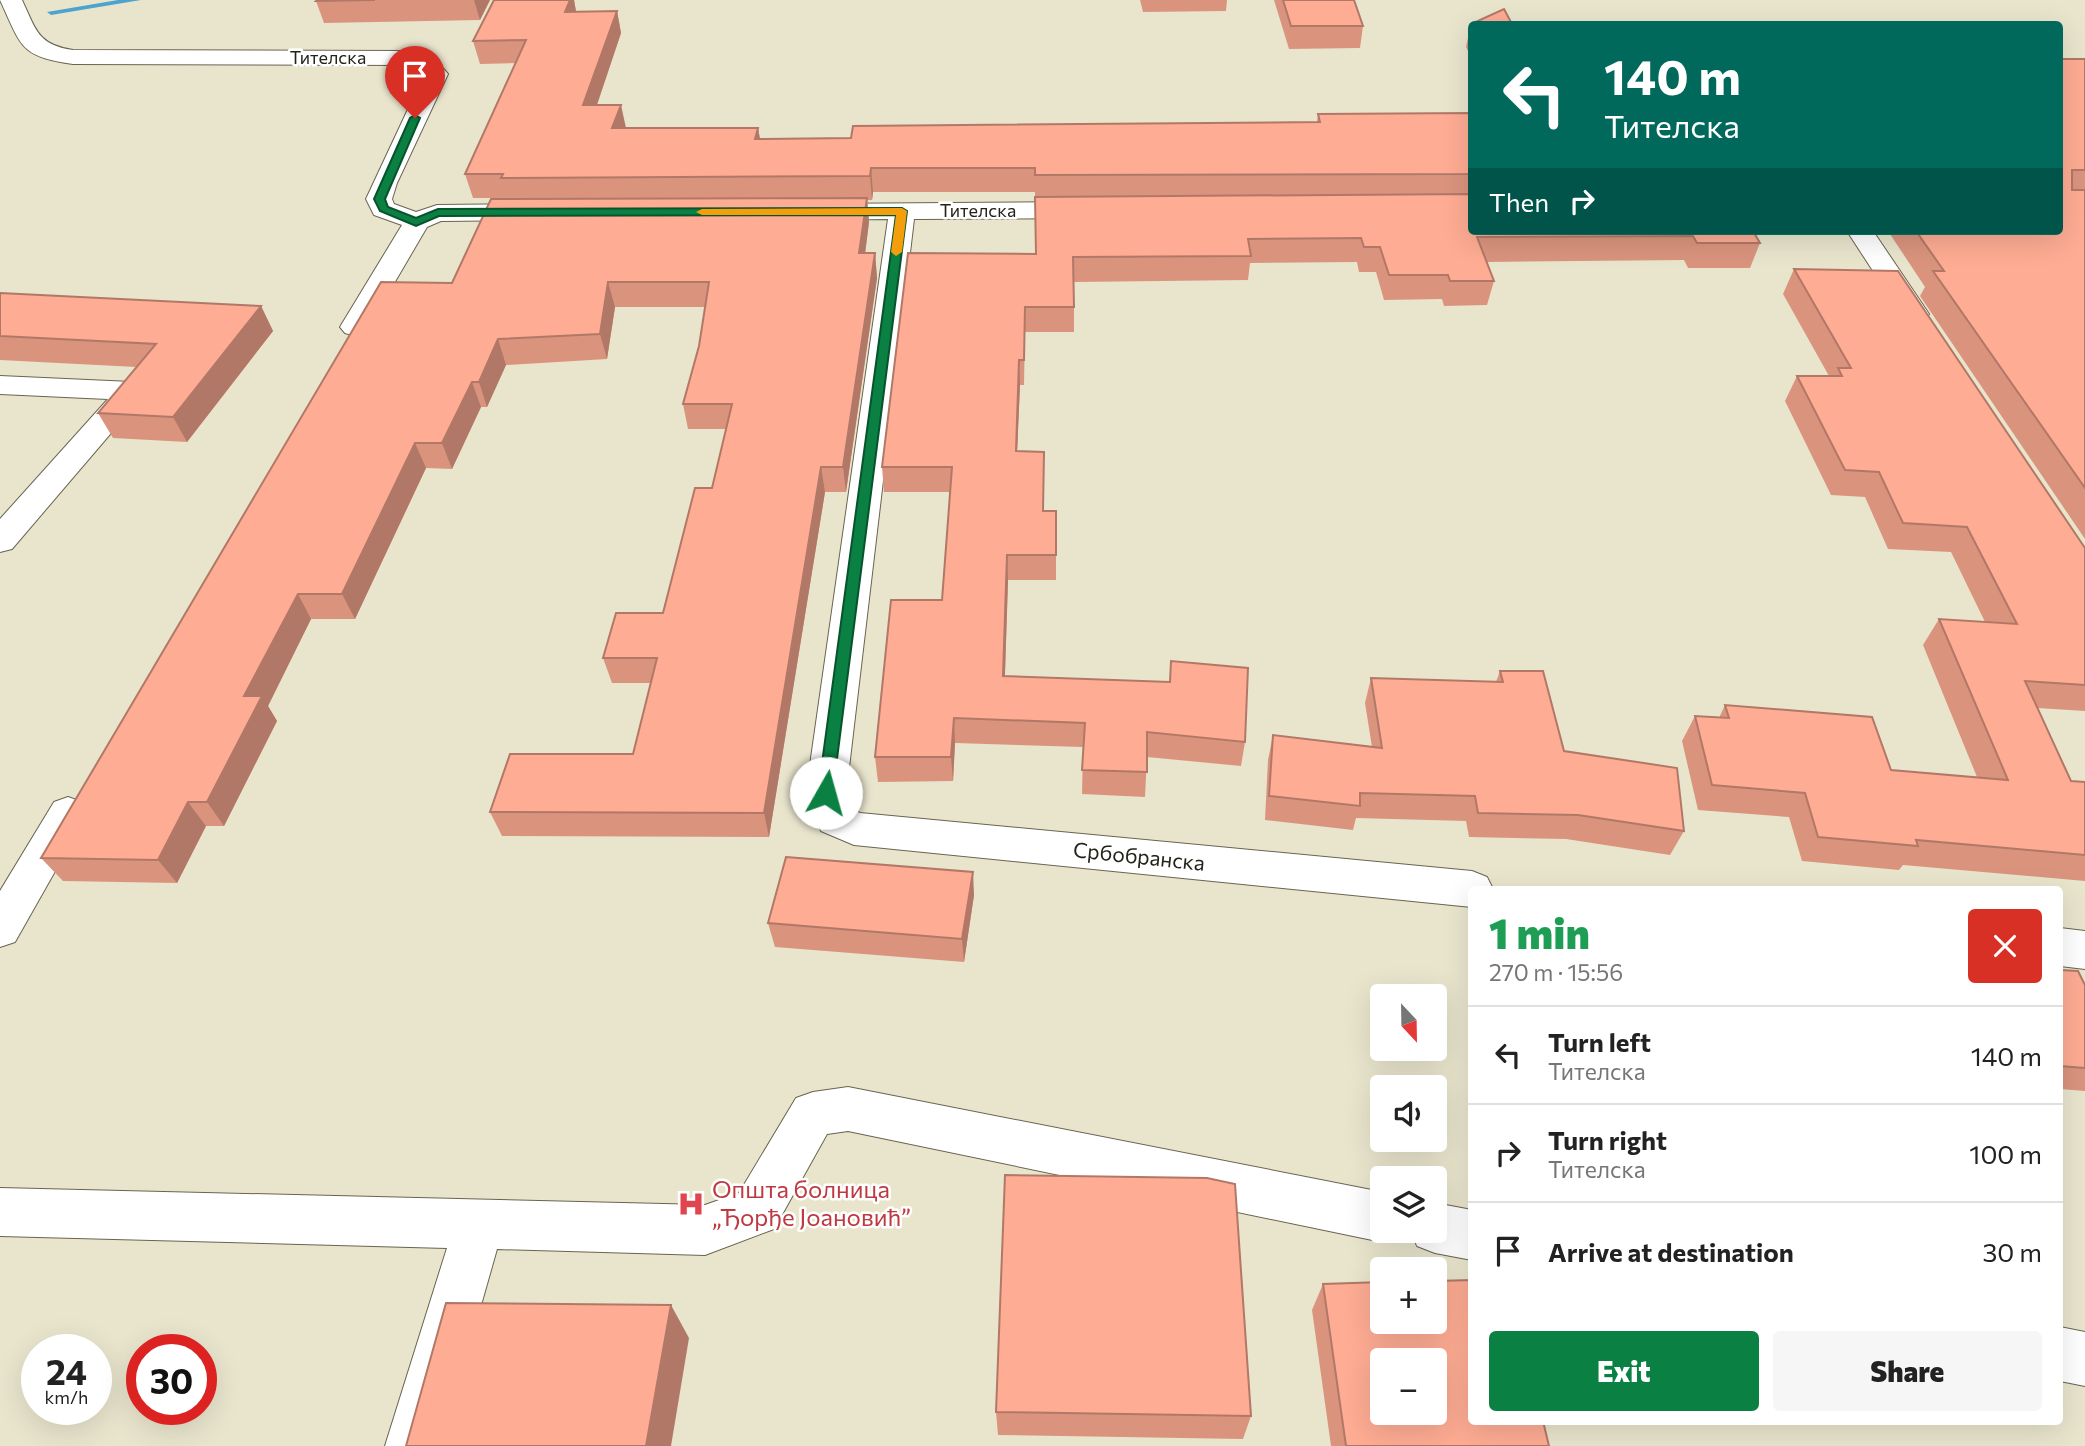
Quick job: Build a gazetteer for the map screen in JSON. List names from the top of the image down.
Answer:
{
  "streets": {
    "street": ["Тителска", "Србобранска"]
  },
  "crossings": [
    ["Тителска", "Србобранска"]
  ],
  "places": {
    "hospital": ["Општа болница „Ђорђе Јоановић”"]
  },
  "north": "bottom",
  "page": {
    "turn": ["140 m", "Тителска"],
    "then": "Then",
    "heading": ["1 min", "270 m · 15:56"],
    "map_buttons": ["+", "−"],
    "list": [
      {
        "name": "Turn left",
        "note": "Тителска",
        "value": "140 m"
      },
      {
        "name": "Turn right",
        "note": "Тителска",
        "value": "100 m"
      },
      {
        "name": "Arrive at destination",
        "value": "30 m"
      }
    ],
    "buttons": ["Exit", "Share"],
    "speed": "24 km/h",
    "limit": "30"
  }
}
